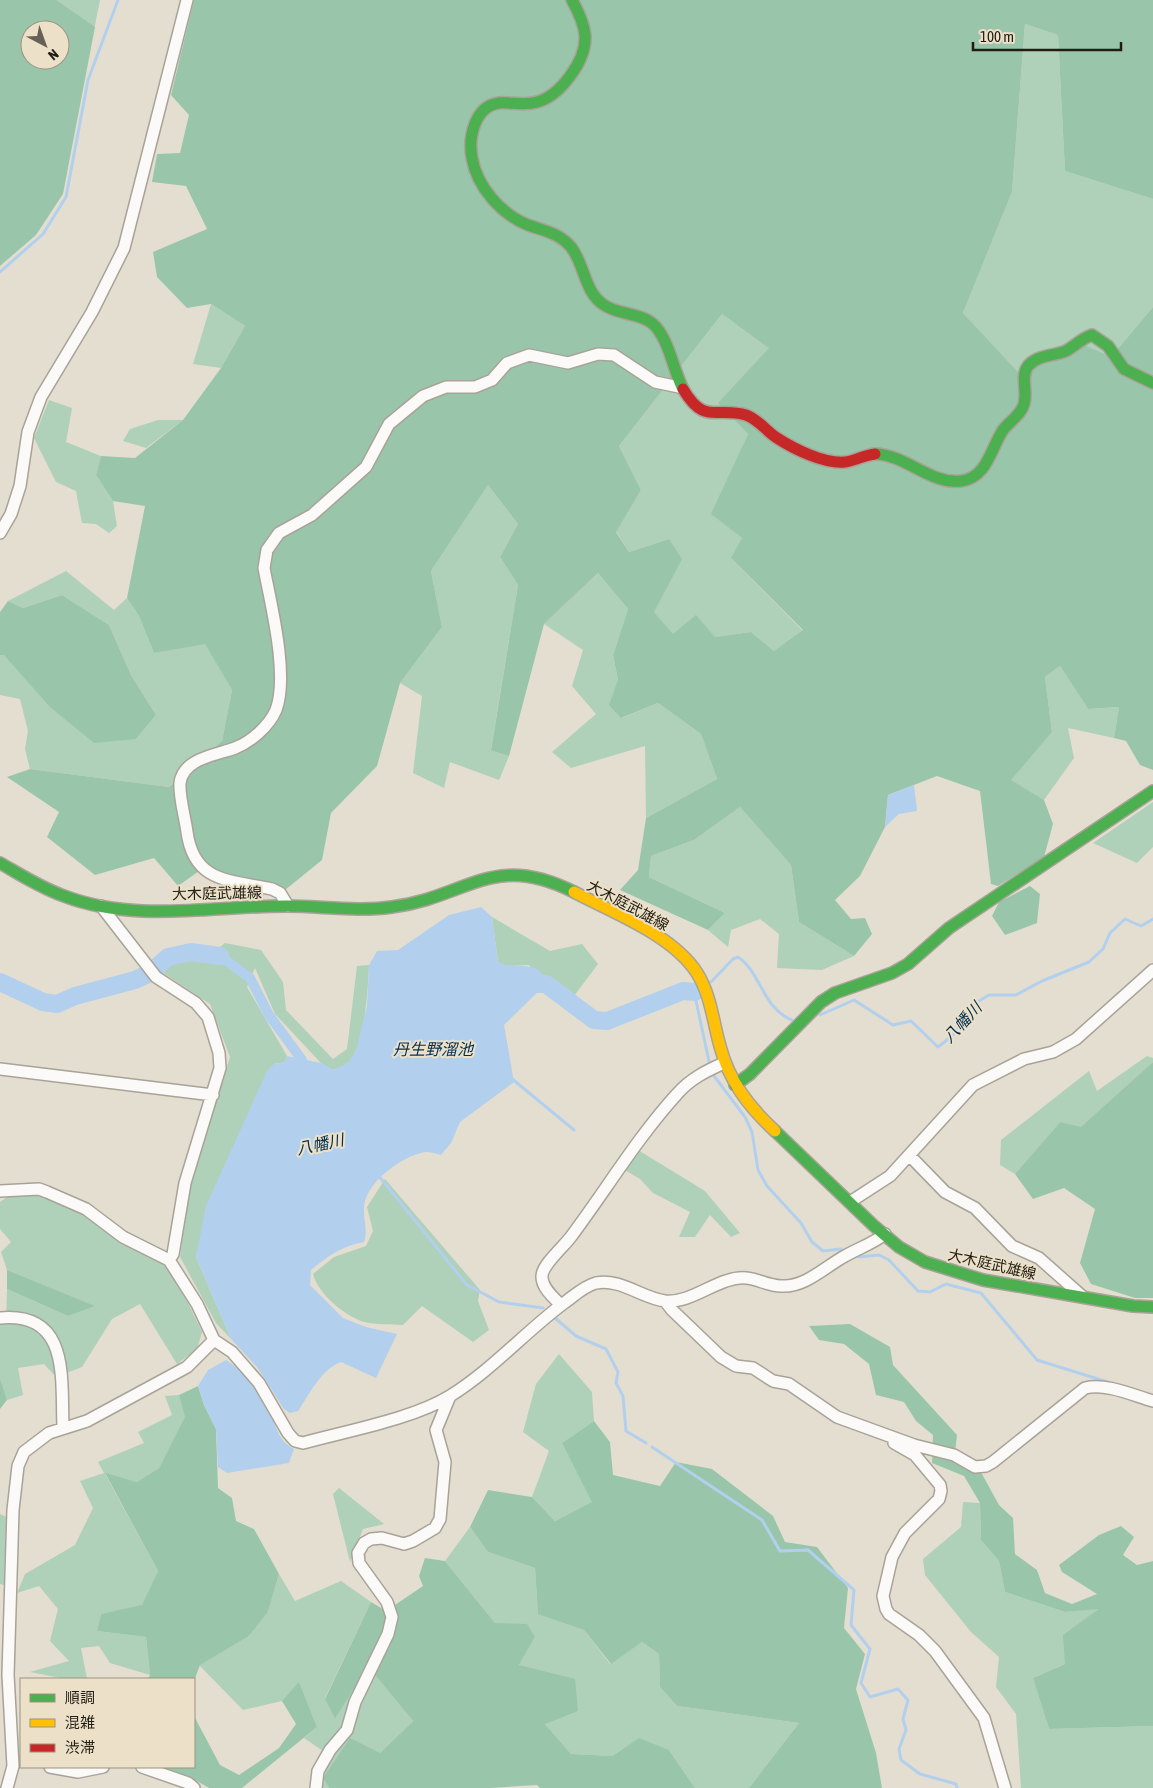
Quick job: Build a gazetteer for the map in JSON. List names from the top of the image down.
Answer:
{
  "streets": {
    "street": ["大木庭武雄線"]
  },
  "water": ["八幡川", "丹生野溜池"],
  "legend": ["順調", "混雑", "渋滞"],
  "scale_bar": "100 m",
  "north": "bottom right"
}
